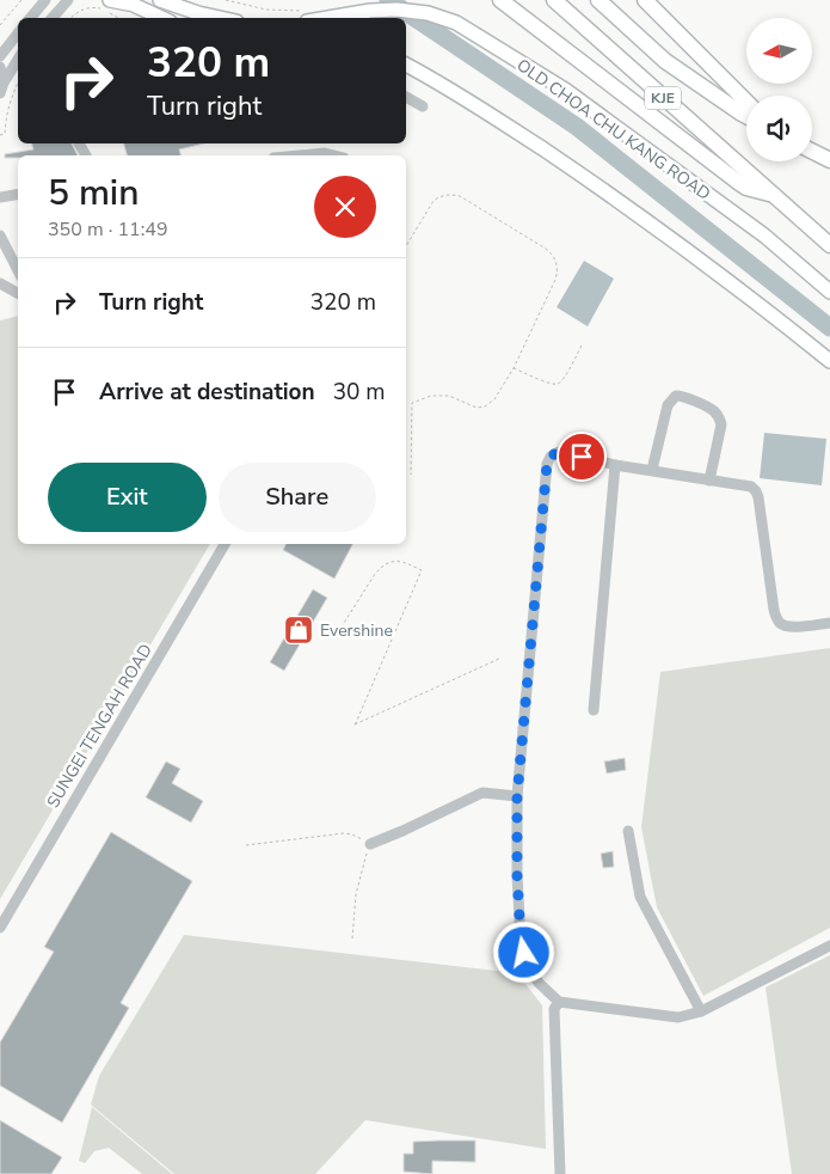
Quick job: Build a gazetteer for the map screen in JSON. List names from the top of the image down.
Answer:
{
  "streets": {
    "highway": ["KJE"],
    "main road": ["OLD CHOA CHU KANG ROAD"],
    "street": ["SUNGEI TENGAH ROAD"]
  },
  "places": {
    "shop": ["Evershine"]
  },
  "north": "left",
  "page": {
    "turn": ["320 m", "Turn right"],
    "heading": ["5 min", "350 m · 11:49"],
    "list": [
      {
        "name": "Turn right",
        "value": "320 m"
      },
      {
        "name": "Arrive at destination",
        "value": "30 m"
      }
    ],
    "buttons": ["Exit", "Share"]
  }
}
